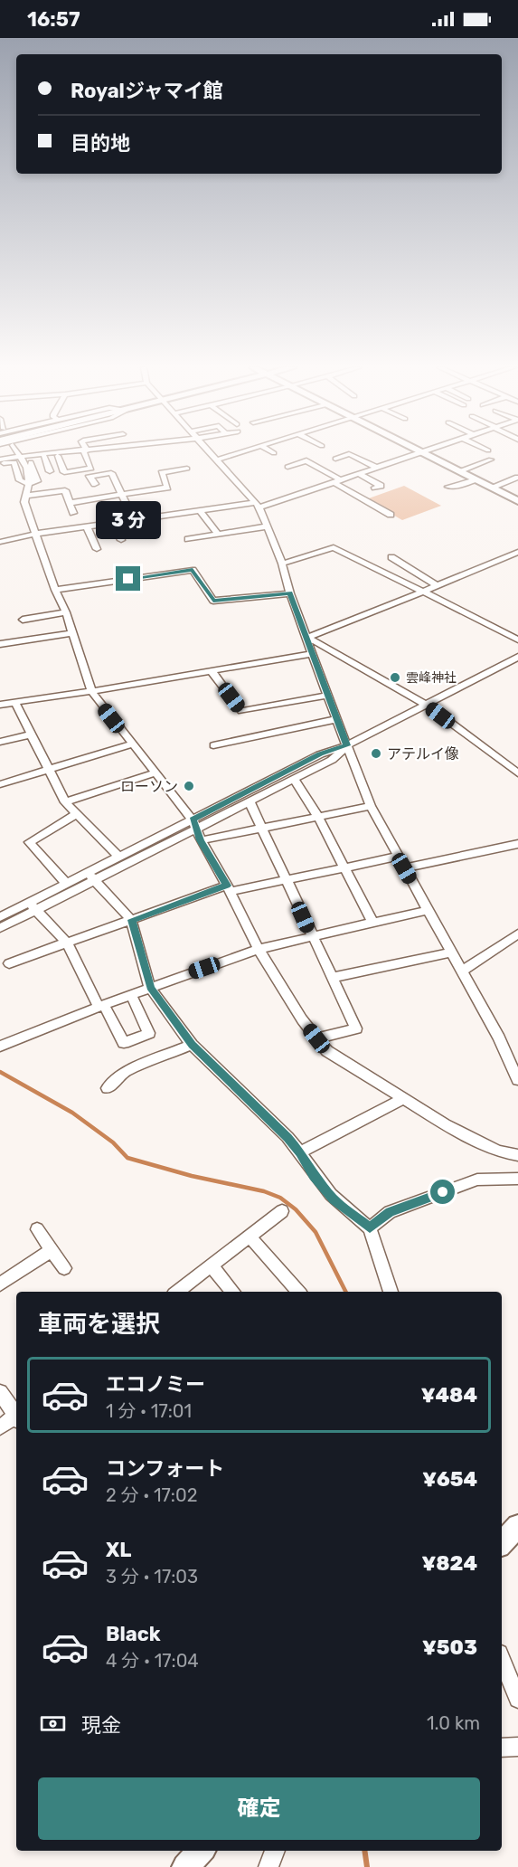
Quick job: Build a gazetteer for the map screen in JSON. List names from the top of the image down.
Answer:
{
  "places": ["雲峰神社", "アテルイ像", "ローソン"],
  "page": {
    "status": "16:57",
    "banner": ["Royalジャマイ館", "目的地"],
    "bubble": "3 分",
    "heading": "車両を選択",
    "list": [
      {
        "name": "エコノミー",
        "note": "1 分 · 17:01",
        "value": "¥484"
      },
      {
        "name": "コンフォート",
        "note": "2 分 · 17:02",
        "value": "¥654"
      },
      {
        "name": "XL",
        "note": "3 分 · 17:03",
        "value": "¥824"
      },
      {
        "name": "Black",
        "note": "4 分 · 17:04",
        "value": "¥503"
      }
    ],
    "pay": ["現金", "1.0 km"],
    "buttons": "確定"
  }
}
